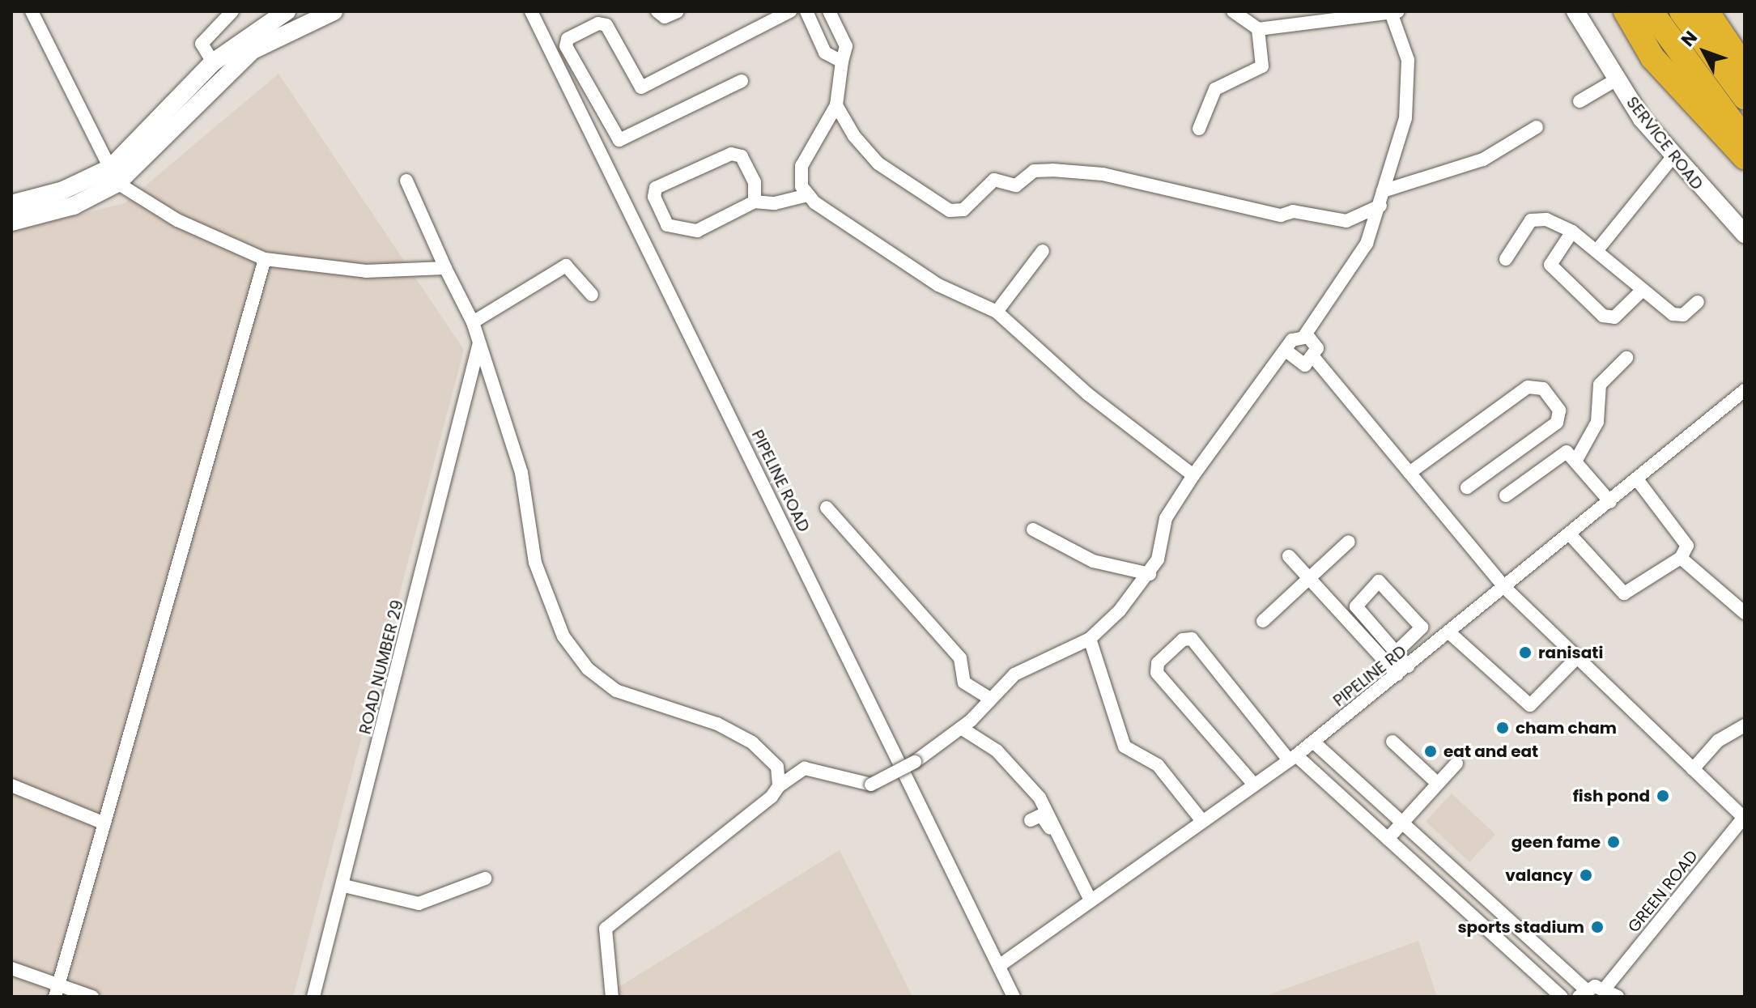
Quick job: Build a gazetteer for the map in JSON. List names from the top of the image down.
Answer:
{
  "streets": {
    "main road": ["SERVICE ROAD"],
    "street": [
      "PIPELINE ROAD",
      "ROAD NUMBER 29",
      "PIPELINE RD",
      "GREEN ROAD"
    ]
  },
  "crossings": [
    ["PIPELINE ROAD", "PIPELINE RD"]
  ],
  "places": [
    "ranisati",
    "cham cham",
    "eat and eat",
    "fish pond",
    "geen fame",
    "valancy",
    "sports stadium"
  ],
  "north": "top left"
}
